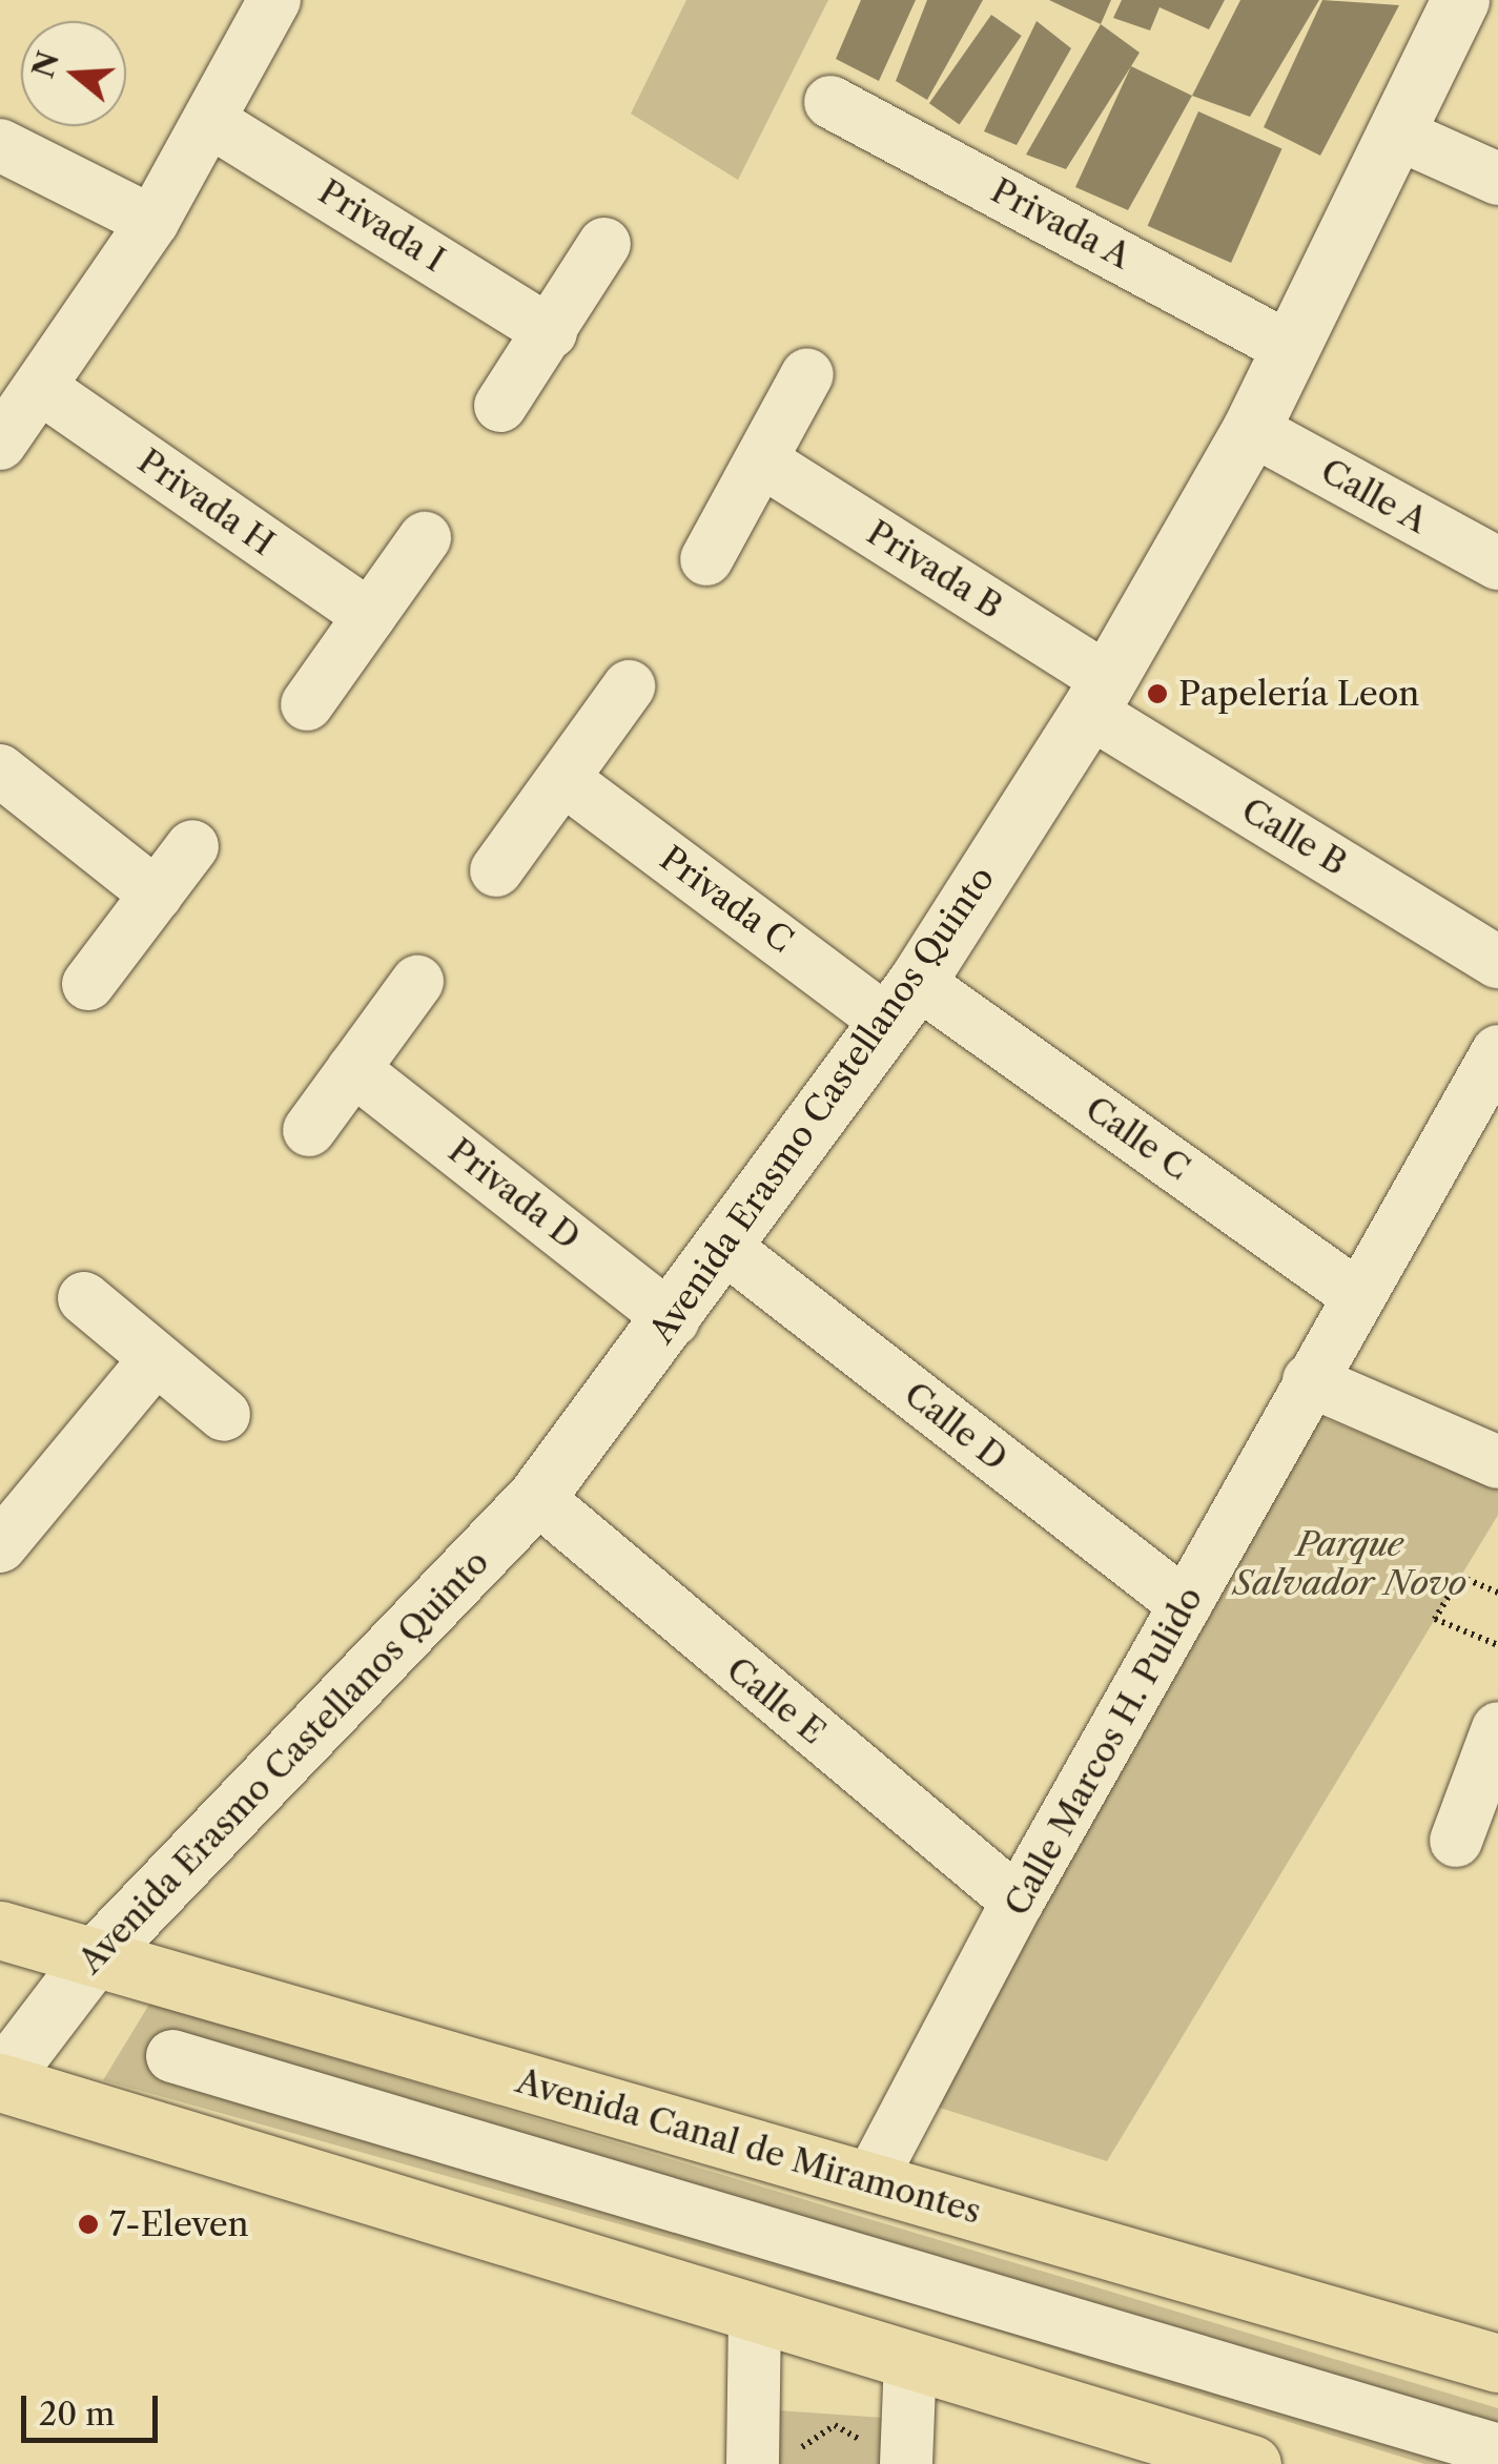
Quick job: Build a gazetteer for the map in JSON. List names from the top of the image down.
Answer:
{
  "streets": {
    "main road": ["Avenida Canal de Miramontes"],
    "street": [
      "Privada A",
      "Privada I",
      "Calle A",
      "Privada H",
      "Privada B",
      "Calle B",
      "Privada C",
      "Avenida Erasmo Castellanos Quinto",
      "Calle C",
      "Privada D",
      "Calle D",
      "Calle E",
      "Calle Marcos H. Pulido"
    ]
  },
  "crossings": [
    ["Privada A", "Avenida Erasmo Castellanos Quinto"],
    ["Calle A", "Avenida Erasmo Castellanos Quinto"],
    ["Privada B", "Calle B"],
    ["Privada B", "Avenida Erasmo Castellanos Quinto"],
    ["Calle B", "Avenida Erasmo Castellanos Quinto"],
    ["Privada C", "Avenida Erasmo Castellanos Quinto"],
    ["Privada C", "Calle C"],
    ["Avenida Erasmo Castellanos Quinto", "Calle C"],
    ["Avenida Erasmo Castellanos Quinto", "Privada D"],
    ["Avenida Erasmo Castellanos Quinto", "Calle D"],
    ["Avenida Erasmo Castellanos Quinto", "Calle E"],
    ["Avenida Erasmo Castellanos Quinto", "Avenida Canal de Miramontes"],
    ["Calle C", "Calle Marcos H. Pulido"],
    ["Calle D", "Calle Marcos H. Pulido"],
    ["Calle E", "Calle Marcos H. Pulido"],
    ["Calle Marcos H. Pulido", "Avenida Canal de Miramontes"]
  ],
  "parks": ["Parque Salvador Novo"],
  "places": ["Papelería Leon", "7-Eleven"],
  "scale_bar": "20 m",
  "north": "left"
}
